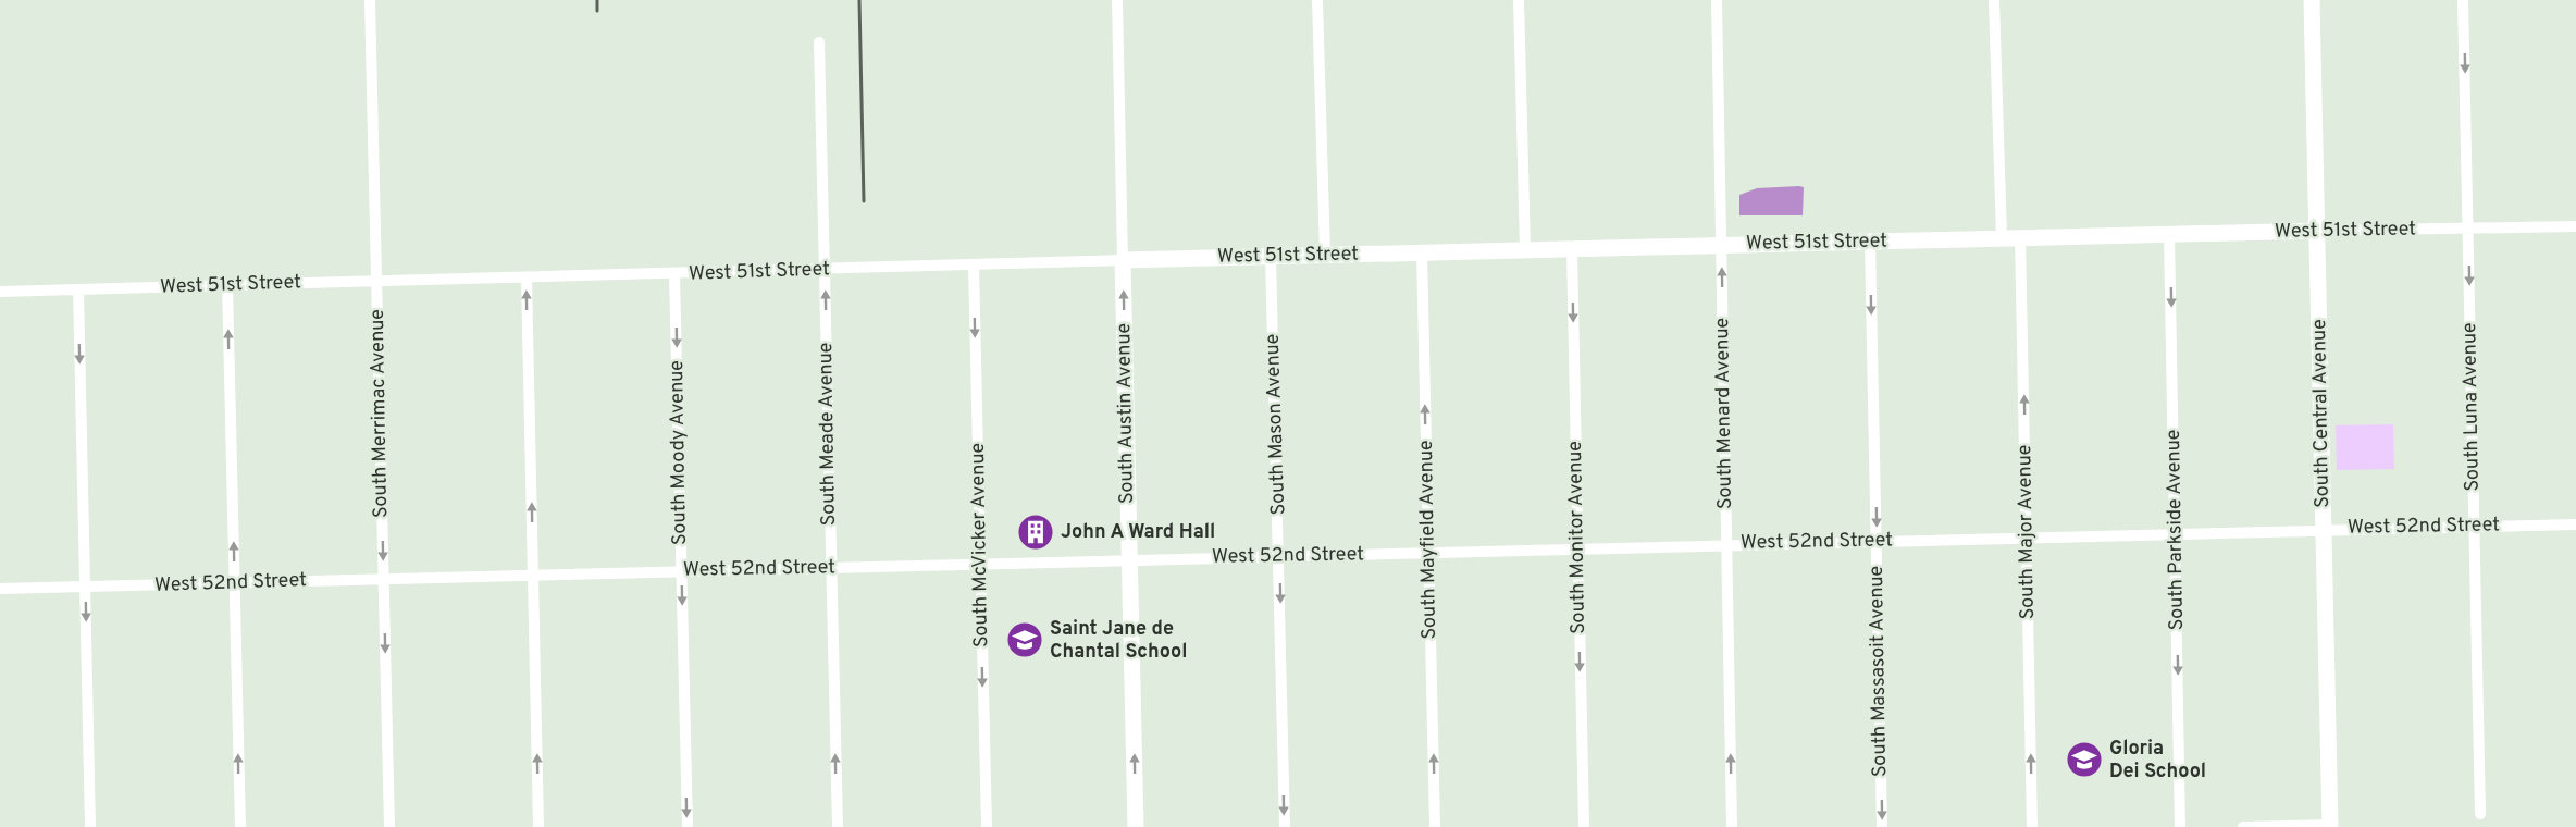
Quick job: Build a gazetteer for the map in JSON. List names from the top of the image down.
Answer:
{
  "streets": {
    "street": [
      "West 51st Street",
      "South Luna Avenue",
      "South Merrimac Avenue",
      "South Austin Avenue",
      "South Menard Avenue",
      "South Central Avenue",
      "South Mason Avenue",
      "South Meade Avenue",
      "South Moody Avenue",
      "West 52nd Street",
      "South Parkside Avenue",
      "South Major Avenue",
      "South Monitor Avenue",
      "South Mayfield Avenue",
      "South McVicker Avenue",
      "South Massasoit Avenue"
    ]
  },
  "crossings": [
    ["West 51st Street", "South Luna Avenue"],
    ["West 51st Street", "South Merrimac Avenue"],
    ["West 51st Street", "South Austin Avenue"],
    ["West 51st Street", "South Menard Avenue"],
    ["West 51st Street", "South Central Avenue"],
    ["West 51st Street", "South Mason Avenue"],
    ["West 51st Street", "South Meade Avenue"],
    ["West 51st Street", "South Moody Avenue"],
    ["West 51st Street", "South Parkside Avenue"],
    ["West 51st Street", "South Major Avenue"],
    ["West 51st Street", "South Monitor Avenue"],
    ["West 51st Street", "South Mayfield Avenue"],
    ["West 51st Street", "South McVicker Avenue"],
    ["West 51st Street", "South Massasoit Avenue"],
    ["South Luna Avenue", "West 52nd Street"],
    ["South Merrimac Avenue", "West 52nd Street"],
    ["South Austin Avenue", "West 52nd Street"],
    ["South Menard Avenue", "West 52nd Street"],
    ["South Central Avenue", "West 52nd Street"],
    ["South Mason Avenue", "West 52nd Street"],
    ["South Meade Avenue", "West 52nd Street"],
    ["South Moody Avenue", "West 52nd Street"],
    ["West 52nd Street", "South Parkside Avenue"],
    ["West 52nd Street", "South Major Avenue"],
    ["West 52nd Street", "South Monitor Avenue"],
    ["West 52nd Street", "South Mayfield Avenue"],
    ["West 52nd Street", "South McVicker Avenue"],
    ["West 52nd Street", "South Massasoit Avenue"]
  ],
  "one_way": [
    "South Luna Avenue",
    "South Merrimac Avenue",
    "South Austin Avenue",
    "South Menard Avenue",
    "South Mason Avenue",
    "South Meade Avenue",
    "South Moody Avenue",
    "South Parkside Avenue",
    "South Major Avenue",
    "South Monitor Avenue",
    "South Mayfield Avenue",
    "South McVicker Avenue",
    "South Massasoit Avenue"
  ],
  "places": {
    "building": ["John A Ward Hall"],
    "school or university": ["Saint Jane de Chantal School", "Gloria Dei School"]
  }
}
